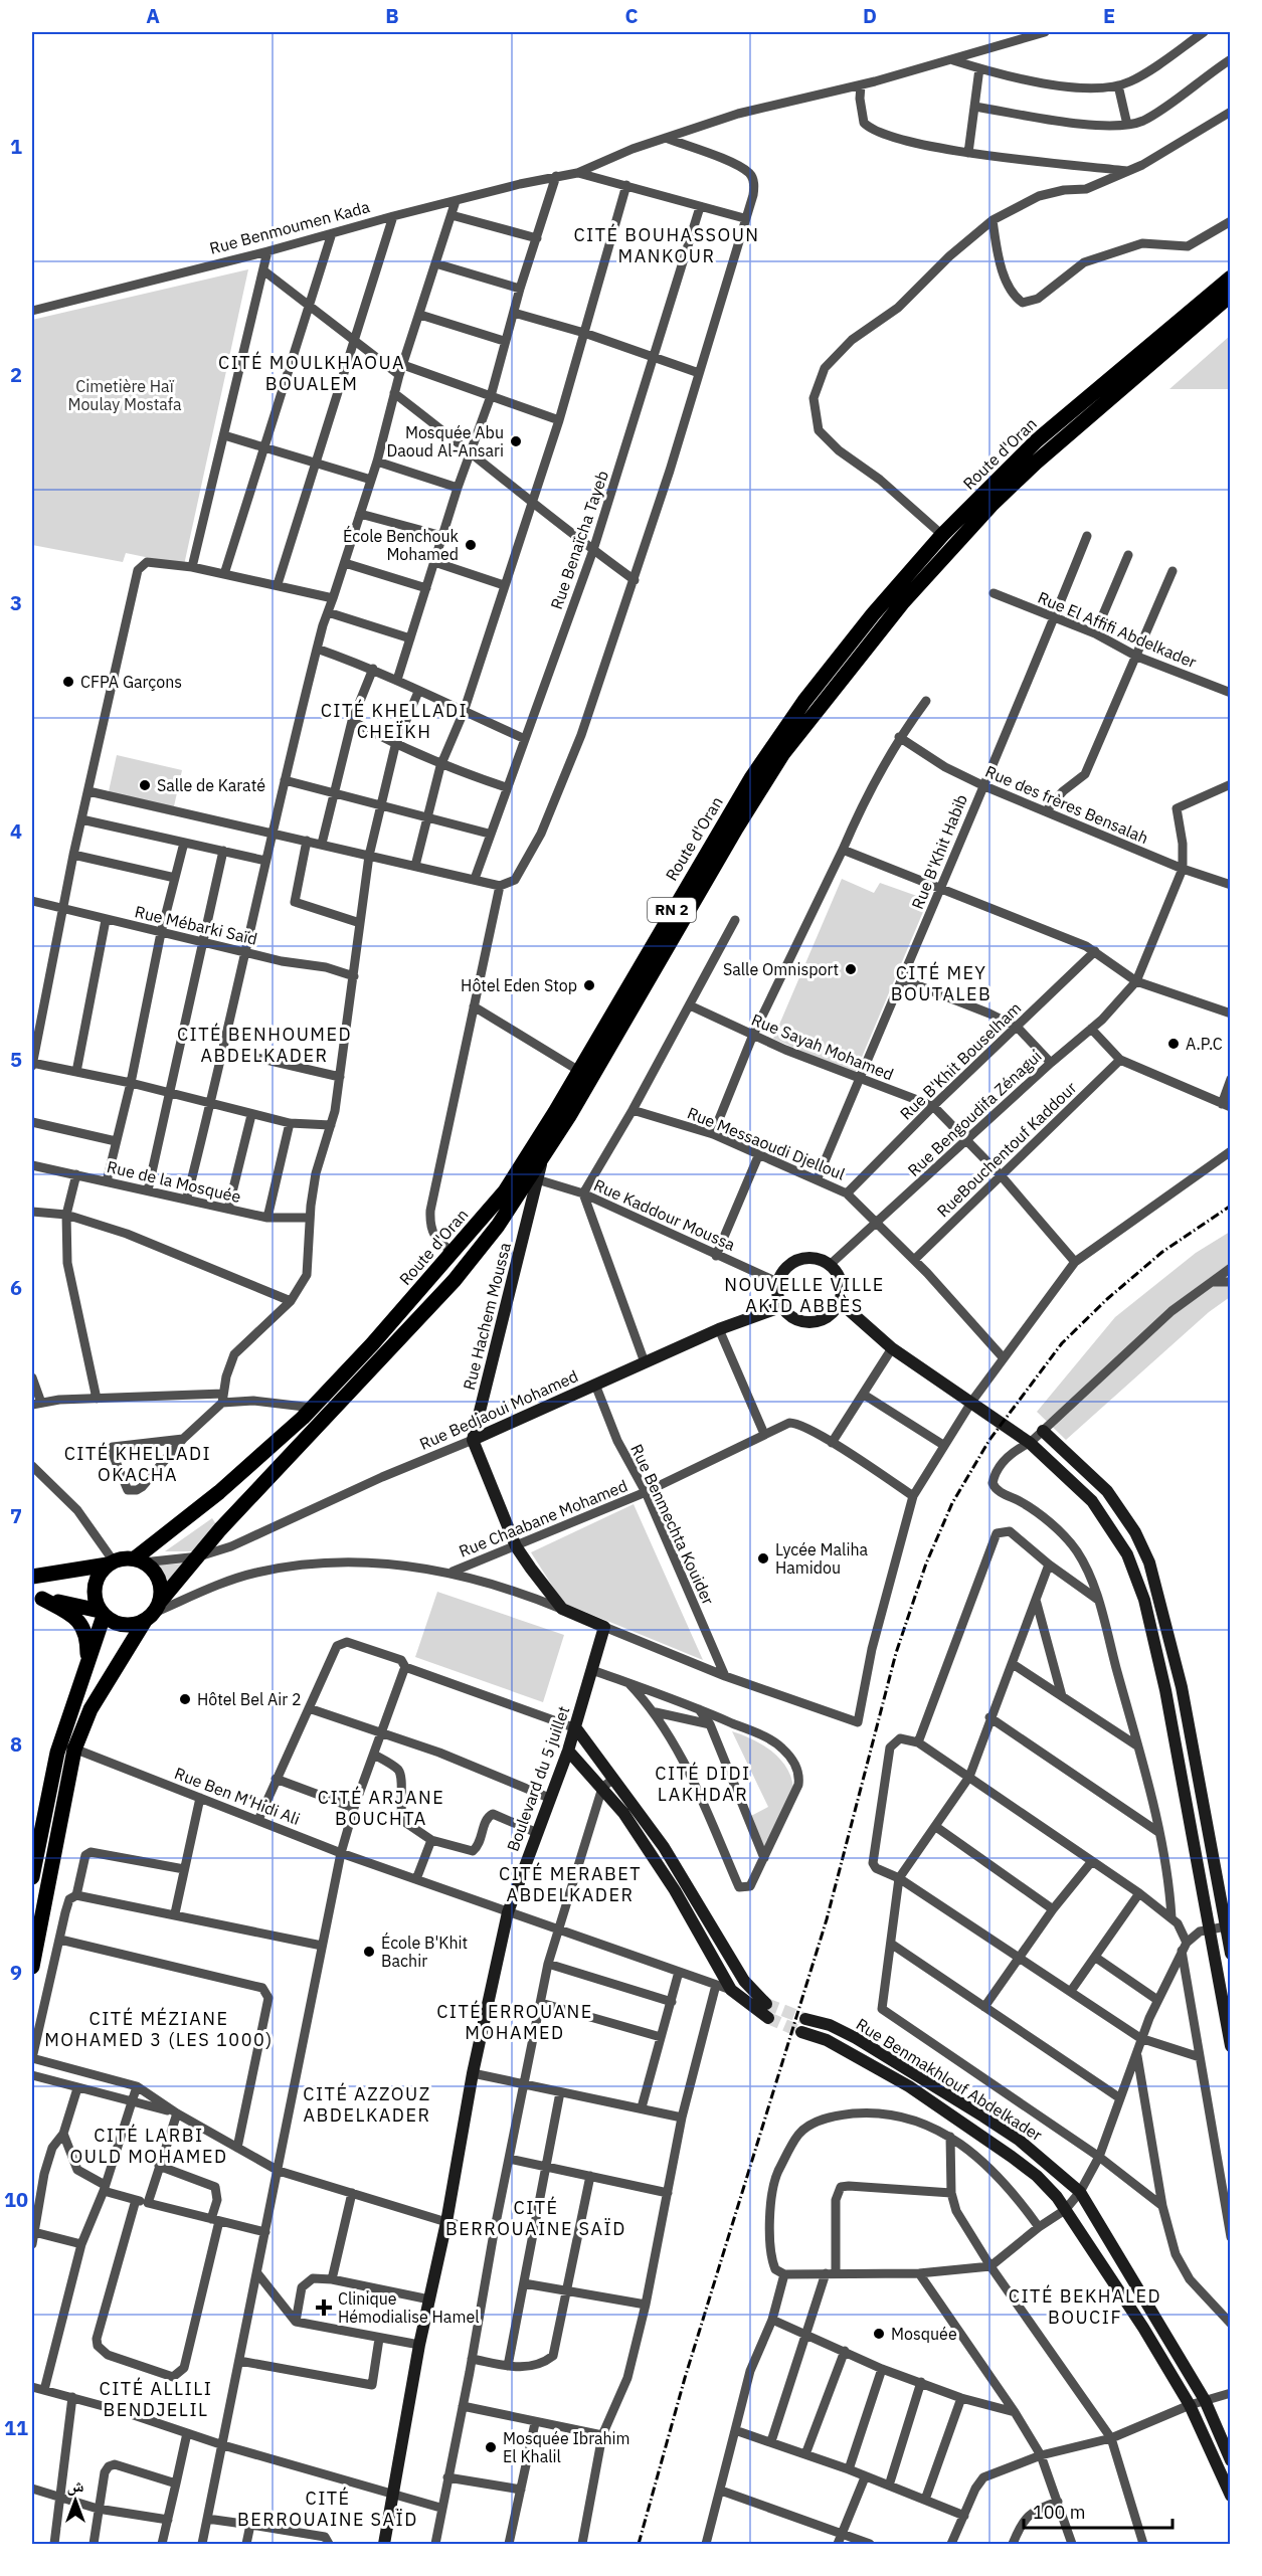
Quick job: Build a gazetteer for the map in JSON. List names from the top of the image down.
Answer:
{
  "streets": {
    "main road": ["Route d'Oran", "RN 2"],
    "street": [
      "Rue Benmoumen Kada",
      "Rue Benaïcha Tayeb",
      "Rue El Affifi Abdelkader",
      "Rue des frères Bensalah",
      "Rue B'Khit Habib",
      "Rue Mébarki Saïd",
      "Rue Sayah Mohamed",
      "Rue B'Khit Bouselham",
      "Rue Bengoudifa Zénagui",
      "Rue Messaoudi Djelloul",
      "RueBouchentouf Kaddour",
      "Rue de la Mosquée",
      "Rue Kaddour Moussa",
      "Rue Hachem Moussa",
      "Rue Bedjaoui Mohamed",
      "Rue Chaabane Mohamed",
      "Rue Benmechta Kouider",
      "Boulevard du 5 juillet",
      "Rue Ben M'Hidi Ali",
      "Rue Benmakhlouf Abdelkader"
    ]
  },
  "crossings": [
    ["Route d'Oran", "RN 2"],
    ["Route d'Oran", "Rue Hachem Moussa"],
    ["Route d'Oran", "Rue Bedjaoui Mohamed"],
    ["Rue El Affifi Abdelkader", "Rue B'Khit Habib"],
    ["Rue des frères Bensalah", "Rue B'Khit Habib"],
    ["Rue B'Khit Habib", "Rue Sayah Mohamed"],
    ["Rue B'Khit Habib", "Rue Messaoudi Djelloul"],
    ["RN 2", "Rue Bedjaoui Mohamed"],
    ["Rue Sayah Mohamed", "Rue B'Khit Bouselham"],
    ["Rue Sayah Mohamed", "Rue Bengoudifa Zénagui"],
    ["Rue Sayah Mohamed", "RueBouchentouf Kaddour"],
    ["Rue B'Khit Bouselham", "Rue Messaoudi Djelloul"],
    ["Rue Bengoudifa Zénagui", "Rue Messaoudi Djelloul"],
    ["Rue Bengoudifa Zénagui", "Rue Kaddour Moussa"],
    ["Rue Bengoudifa Zénagui", "Rue Bedjaoui Mohamed"],
    ["Rue Messaoudi Djelloul", "RueBouchentouf Kaddour"],
    ["Rue Kaddour Moussa", "Rue Hachem Moussa"],
    ["Rue Kaddour Moussa", "Rue Bedjaoui Mohamed"],
    ["Rue Hachem Moussa", "Rue Bedjaoui Mohamed"],
    ["Rue Bedjaoui Mohamed", "Rue Benmechta Kouider"],
    ["Rue Chaabane Mohamed", "Rue Benmechta Kouider"],
    ["Boulevard du 5 juillet", "Rue Ben M'Hidi Ali"]
  ],
  "districts": [
    "CITÉ BOUHASSOUN MANKOUR",
    "CITÉ MOULKHAOUA BOUALEM",
    "CITÉ KHELLADI CHEÏKH",
    "CITÉ MEY BOUTALEB",
    "CITÉ BENHOUMED ABDELKADER",
    "NOUVELLE VILLE AKID ABBÈS",
    "CITÉ KHELLADI OKACHA",
    "CITÉ DIDI LAKHDAR",
    "CITÉ ARJANE BOUCHTA",
    "CITÉ MERABET ABDELKADER",
    "CITÉ ERROUANE MOHAMED",
    "CITÉ MÉZIANE MOHAMED 3 (LES 1000)",
    "CITÉ AZZOUZ ABDELKADER",
    "CITÉ LARBI OULD MOHAMED",
    "CITÉ BERROUAINE SAÏD",
    "CITÉ BEKHALED BOUCIF",
    "CITÉ ALLILI BENDJELIL",
    "CITÉ BERROUAINE SAÏD"
  ],
  "parks": ["Cimetière Haï Moulay Mostafa"],
  "places": {
    "other": [
      "Mosquée Abu Daoud Al-Ansari",
      "École Benchouk Mohamed",
      "CFPA Garçons",
      "Salle de Karaté",
      "Salle Omnisport",
      "Hôtel Eden Stop",
      "A.P.C",
      "Lycée Maliha Hamidou",
      "Hôtel Bel Air 2",
      "École B'Khit Bachir",
      "Mosquée",
      "Mosquée Ibrahim El Khalil"
    ],
    "health": ["Clinique Hémodialise Hamel"]
  },
  "scale_bar": "100 m",
  "north": "top",
  "grid": {
    "columns": [
      "A",
      "B",
      "C",
      "D",
      "E"
    ],
    "rows": [
      "1",
      "2",
      "3",
      "4",
      "5",
      "6",
      "7",
      "8",
      "9",
      "10",
      "11"
    ]
  }
}
